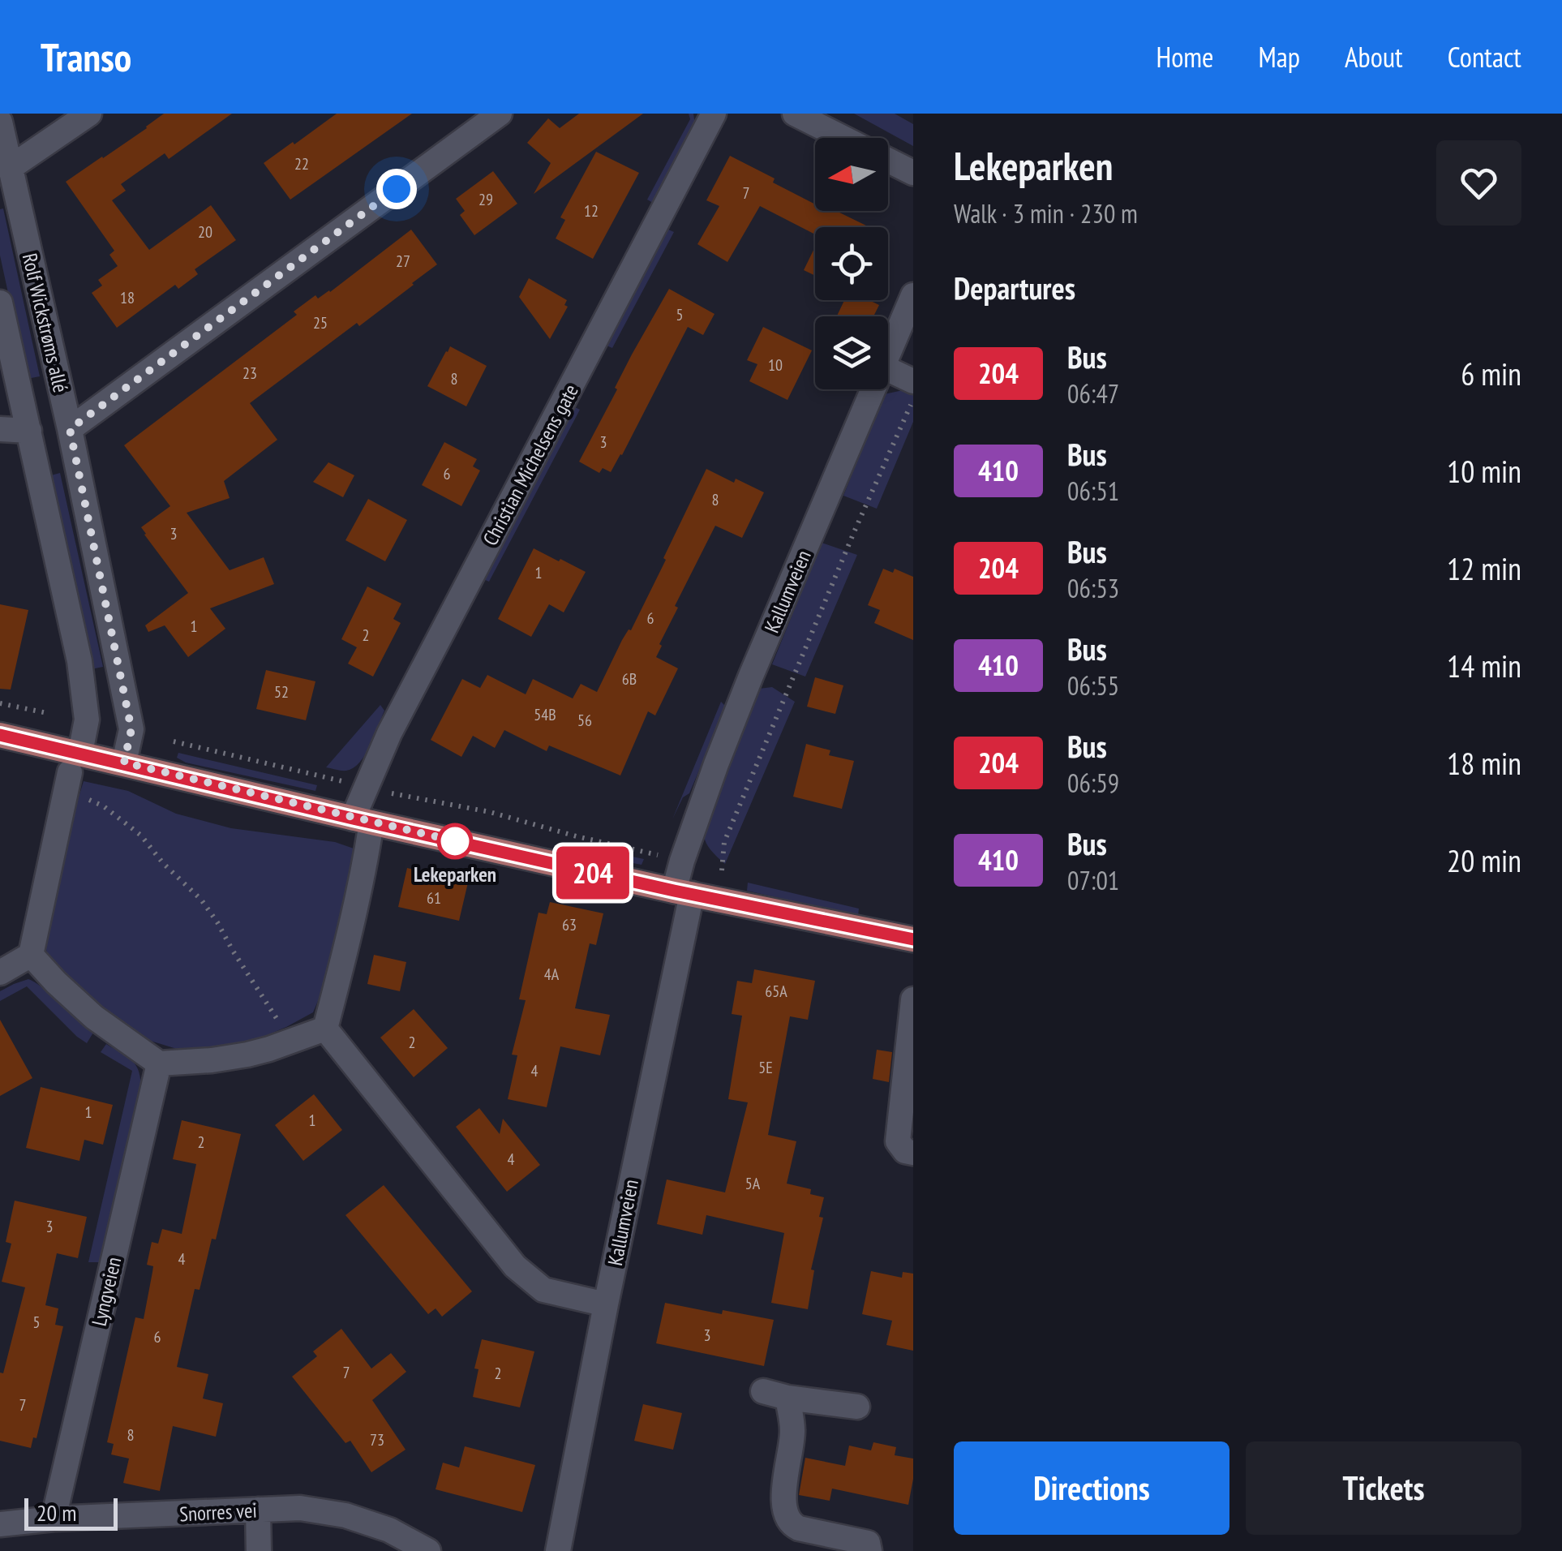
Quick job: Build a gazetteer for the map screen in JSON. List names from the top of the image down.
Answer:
{
  "streets": {
    "street": [
      "Rolf Wickstrøms allé",
      "Christian Michelsens gate",
      "Kallumveien",
      "Lyngveien",
      "Snorres vei"
    ]
  },
  "crossings": [
    ["Lyngveien", "Snorres vei"]
  ],
  "places": ["Lekeparken"],
  "lines": ["bus line 204"],
  "house_numbers": [
    "22",
    "7",
    "29",
    "12",
    "20",
    "27",
    "18",
    "5",
    "25",
    "10",
    "23",
    "8",
    "3",
    "6",
    "8",
    "3",
    "1",
    "6",
    "1",
    "2",
    "6B",
    "52",
    "54B",
    "56",
    "61",
    "63",
    "4A",
    "65A",
    "2",
    "5E",
    "4",
    "1",
    "1",
    "2",
    "4",
    "5A",
    "3",
    "4",
    "5",
    "3",
    "6",
    "7",
    "2",
    "7",
    "8",
    "73"
  ],
  "scale_bar": "20 m",
  "north": "left",
  "page": {
    "header": "Transo",
    "nav": [
      "Home",
      "Map",
      "About",
      "Contact"
    ],
    "on_map": "204",
    "heading": [
      ["Lekeparken", "Walk · 3 min · 230 m"],
      "Departures"
    ],
    "list": [
      {
        "mark": "204",
        "name": "Bus",
        "note": "06:47",
        "value": "6 min"
      },
      {
        "mark": "410",
        "name": "Bus",
        "note": "06:51",
        "value": "10 min"
      },
      {
        "mark": "204",
        "name": "Bus",
        "note": "06:53",
        "value": "12 min"
      },
      {
        "mark": "410",
        "name": "Bus",
        "note": "06:55",
        "value": "14 min"
      },
      {
        "mark": "204",
        "name": "Bus",
        "note": "06:59",
        "value": "18 min"
      },
      {
        "mark": "410",
        "name": "Bus",
        "note": "07:01",
        "value": "20 min"
      }
    ],
    "buttons": ["Directions", "Tickets"],
    "scale": "20 m"
  }
}
